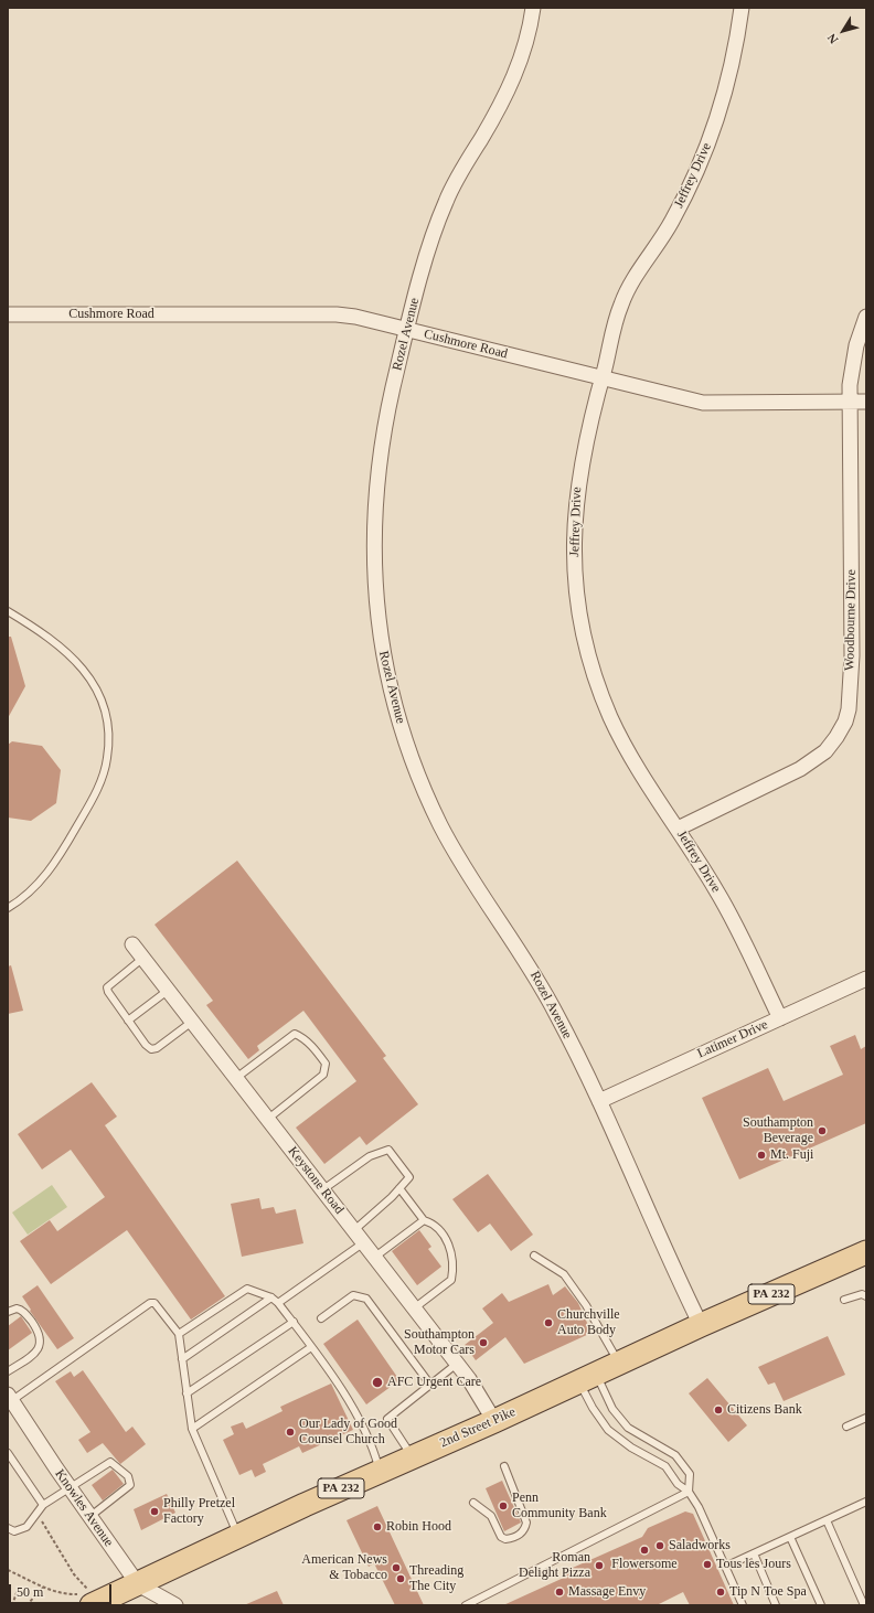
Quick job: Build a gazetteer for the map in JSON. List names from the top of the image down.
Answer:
{
  "streets": {
    "main road": ["PA 232", "2nd Street Pike"],
    "street": [
      "Jeffrey Drive",
      "Cushmore Road",
      "Rozel Avenue",
      "Woodbourne Drive",
      "Latimer Drive",
      "Keystone Road",
      "Knowles Avenue"
    ]
  },
  "crossings": [
    ["Jeffrey Drive", "Cushmore Road"],
    ["Jeffrey Drive", "Woodbourne Drive"],
    ["Jeffrey Drive", "Latimer Drive"],
    ["Cushmore Road", "Rozel Avenue"],
    ["Cushmore Road", "Woodbourne Drive"],
    ["Rozel Avenue", "Latimer Drive"],
    ["Rozel Avenue", "2nd Street Pike"],
    ["Keystone Road", "2nd Street Pike"],
    ["2nd Street Pike", "Knowles Avenue"]
  ],
  "places": [
    "Southampton Beverage",
    "Mt. Fuji",
    "Churchville Auto Body",
    "Southampton Motor Cars",
    "AFC Urgent Care",
    "Citizens Bank",
    "Our Lady of Good Counsel Church",
    "Penn Community Bank",
    "Philly Pretzel Factory",
    "Robin Hood",
    "Saladworks",
    "Flowersome",
    "Tous les Jours",
    "Roman Delight Pizza",
    "American News & Tobacco",
    "Threading The City",
    "Massage Envy",
    "Tip N Toe Spa"
  ],
  "scale_bar": "50 m",
  "north": "bottom left"
}
